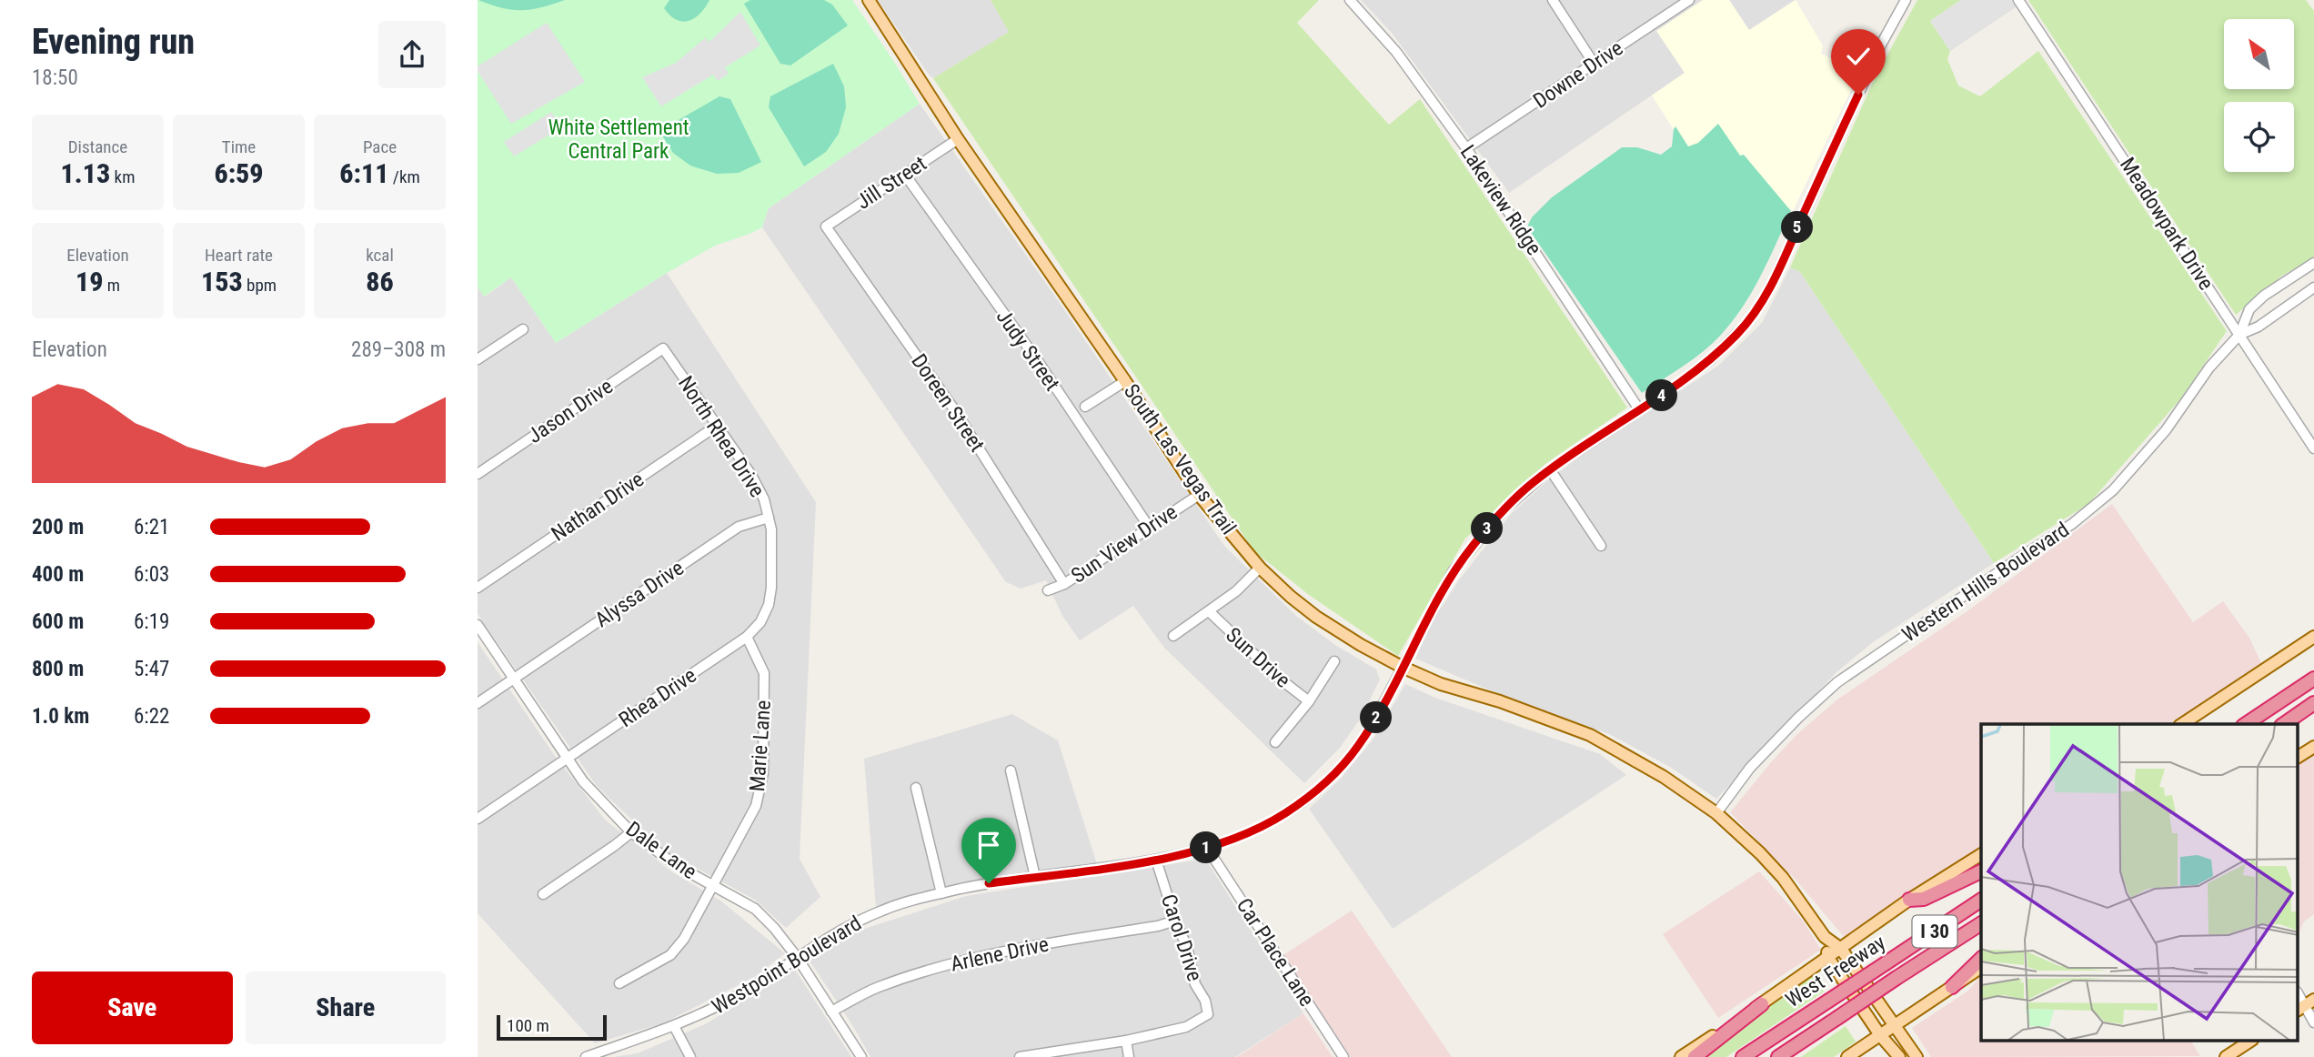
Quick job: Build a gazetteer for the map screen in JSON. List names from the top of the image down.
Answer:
{
  "streets": {
    "highway": ["I 30", "West Freeway"],
    "main road": ["South Las Vegas Trail"],
    "street": [
      "Downe Drive",
      "Jill Street",
      "Lakeview Ridge",
      "Meadowpark Drive",
      "Judy Street",
      "Doreen Street",
      "Jason Drive",
      "North Rhea Drive",
      "Nathan Drive",
      "Sun View Drive",
      "Western Hills Boulevard",
      "Alyssa Drive",
      "Sun Drive",
      "Rhea Drive",
      "Marie Lane",
      "Dale Lane",
      "Carol Drive",
      "Car Place Lane",
      "Arlene Drive",
      "Westpoint Boulevard"
    ]
  },
  "crossings": [
    ["Downe Drive", "Lakeview Ridge"],
    ["Jill Street", "Judy Street"],
    ["Jill Street", "Doreen Street"],
    ["Jill Street", "South Las Vegas Trail"],
    ["Lakeview Ridge", "Westpoint Boulevard"],
    ["Meadowpark Drive", "Western Hills Boulevard"],
    ["Judy Street", "Sun View Drive"],
    ["Doreen Street", "Sun View Drive"],
    ["Jason Drive", "North Rhea Drive"],
    ["North Rhea Drive", "Nathan Drive"],
    ["North Rhea Drive", "Alyssa Drive"],
    ["North Rhea Drive", "Rhea Drive"],
    ["North Rhea Drive", "Marie Lane"],
    ["South Las Vegas Trail", "Sun View Drive"],
    ["South Las Vegas Trail", "Western Hills Boulevard"],
    ["South Las Vegas Trail", "Westpoint Boulevard"],
    ["South Las Vegas Trail", "West Freeway"],
    ["Alyssa Drive", "Dale Lane"],
    ["Rhea Drive", "Marie Lane"],
    ["Rhea Drive", "Dale Lane"],
    ["Marie Lane", "Dale Lane"],
    ["Dale Lane", "Arlene Drive"],
    ["Dale Lane", "Westpoint Boulevard"],
    ["Carol Drive", "Arlene Drive"],
    ["Carol Drive", "Westpoint Boulevard"],
    ["Car Place Lane", "Westpoint Boulevard"]
  ],
  "parks": ["White Settlement Central Park"],
  "scale_bar": "100 m",
  "north": "top left",
  "page": {
    "heading": ["Evening run", "18:50"],
    "stats": [
      ["Distance", "1.13 km"],
      ["Time", "6:59"],
      ["Pace", "6:11 /km"],
      ["Elevation", "19 m"],
      ["Heart rate", "153 bpm"],
      ["kcal", "86"]
    ],
    "pins": [
      "5",
      "4",
      "3",
      "2",
      "1"
    ],
    "chart": ["Elevation", "289–308 m"],
    "list": [
      {
        "name": "200 m",
        "note": "6:21"
      },
      {
        "name": "400 m",
        "note": "6:03"
      },
      {
        "name": "600 m",
        "note": "6:19"
      },
      {
        "name": "800 m",
        "note": "5:47"
      },
      {
        "name": "1.0 km",
        "note": "6:22"
      }
    ],
    "buttons": ["Save", "Share"],
    "scale": "100 m"
  }
}
